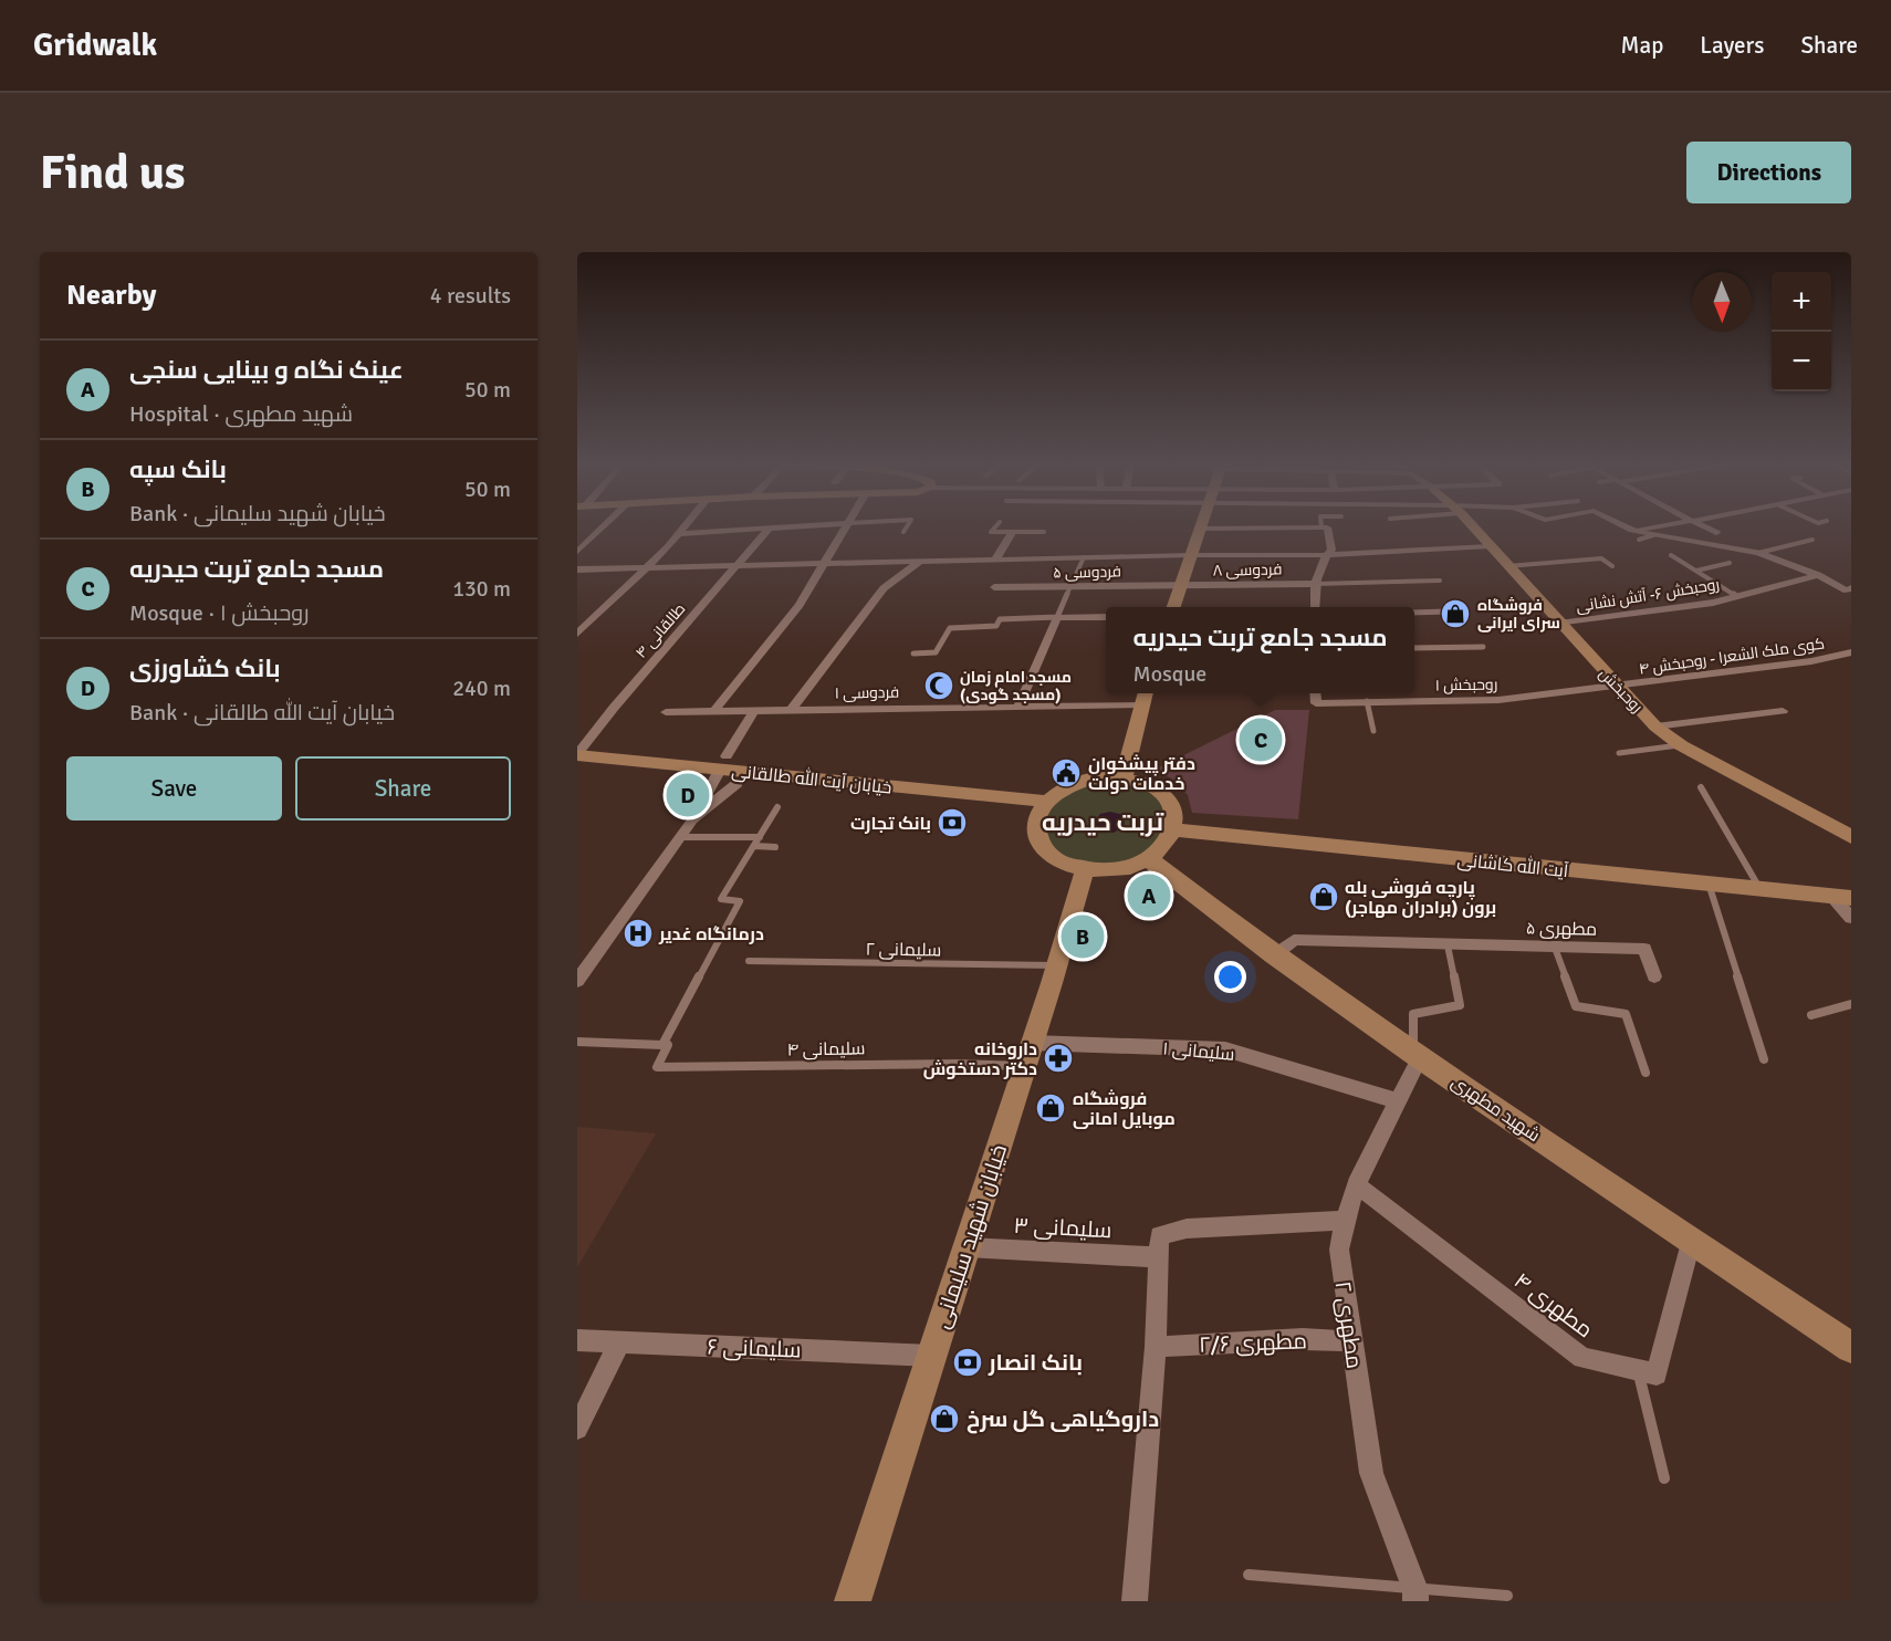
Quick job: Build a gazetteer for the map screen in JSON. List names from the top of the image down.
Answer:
{
  "streets": {
    "main road": [
      "روحبخش",
      "خیابان آیت الله طالقانی",
      "آیت الله کاشانی",
      "شهید مطهری",
      "خیابان شهید سلیمانی"
    ],
    "street": [
      "فردوسی ۸",
      "فردوسی ۵",
      "روحبخش ۶- آتش نشانی",
      "طالقانی ۴",
      "کوی ملک الشعرا - روحبخش ۴",
      "روحبخش ۱",
      "فردوسی ۱",
      "مطهری ۵",
      "سلیمانی ۱",
      "سلیمانی ۳",
      "مطهری ۴",
      "مطهری ۲",
      "مطهری ۲/۶",
      "سلیمانی ۶"
    ],
    "lane": ["سلیمانی ۲", "سلیمانی ۴"]
  },
  "crossings": [
    ["فردوسی ۸", "فردوسی ۵"],
    ["روحبخش ۶- آتش نشانی", "روحبخش"],
    ["طالقانی ۴", "خیابان آیت الله طالقانی"],
    ["کوی ملک الشعرا - روحبخش ۴", "روحبخش ۱"],
    ["کوی ملک الشعرا - روحبخش ۴", "روحبخش"],
    ["روحبخش ۱", "روحبخش"],
    ["خیابان آیت الله طالقانی", "آیت الله کاشانی"],
    ["خیابان آیت الله طالقانی", "شهید مطهری"],
    ["خیابان آیت الله طالقانی", "خیابان شهید سلیمانی"],
    ["آیت الله کاشانی", "شهید مطهری"],
    ["آیت الله کاشانی", "خیابان شهید سلیمانی"],
    ["مطهری ۵", "شهید مطهری"],
    ["سلیمانی ۲", "خیابان شهید سلیمانی"],
    ["سلیمانی ۴", "سلیمانی ۱"],
    ["سلیمانی ۴", "خیابان شهید سلیمانی"],
    ["سلیمانی ۱", "خیابان شهید سلیمانی"],
    ["سلیمانی ۱", "مطهری ۲"],
    ["شهید مطهری", "خیابان شهید سلیمانی"],
    ["شهید مطهری", "مطهری ۲"],
    ["سلیمانی ۳", "خیابان شهید سلیمانی"],
    ["خیابان شهید سلیمانی", "سلیمانی ۶"],
    ["مطهری ۴", "مطهری ۲"],
    ["مطهری ۲", "مطهری ۲/۶"]
  ],
  "districts": ["تربت حیدریه"],
  "places": {
    "shop": [
      "فروشگاه سرای ایرانی",
      "پارچه فروشی بله برون (برادران مهاجر)",
      "فروشگاه موبایل امانی",
      "داروگیاهی گل سرخ"
    ],
    "mosque": ["مسجد امام زمان (مسجد گودی)"],
    "public building": ["دفتر پیشخوان خدمات دولت"],
    "bank": ["بانک تجارت", "بانک انصار"],
    "hospital": ["درمانگاه غدیر"],
    "pharmacy": ["داروخانه دکتر دستخوش"]
  },
  "north": "bottom",
  "page": {
    "header": "Gridwalk",
    "nav": ["Map", "Layers", "Share"],
    "buttons": [
      "Directions",
      ["Save", "Share"]
    ],
    "title": "Find us",
    "heading": ["Nearby", "4 results"],
    "map_buttons": ["+", "−"],
    "list": [
      {
        "mark": "A",
        "name": "عینک نگاه و بینایی سنجی",
        "note": "Hospital · شهید مطهری",
        "value": "50 m"
      },
      {
        "mark": "B",
        "name": "بانک سپه",
        "note": "Bank · خیابان شهید سلیمانی",
        "value": "50 m"
      },
      {
        "mark": "C",
        "name": "مسجد جامع تربت حیدریه",
        "note": "Mosque · روحبخش ۱",
        "value": "130 m"
      },
      {
        "mark": "D",
        "name": "بانک کشاورزی",
        "note": "Bank · خیابان آیت الله طالقانی",
        "value": "240 m"
      }
    ],
    "popup": ["مسجد جامع تربت حیدریه", "Mosque"],
    "pins": [
      "C",
      "D",
      "A",
      "B"
    ]
  }
}
